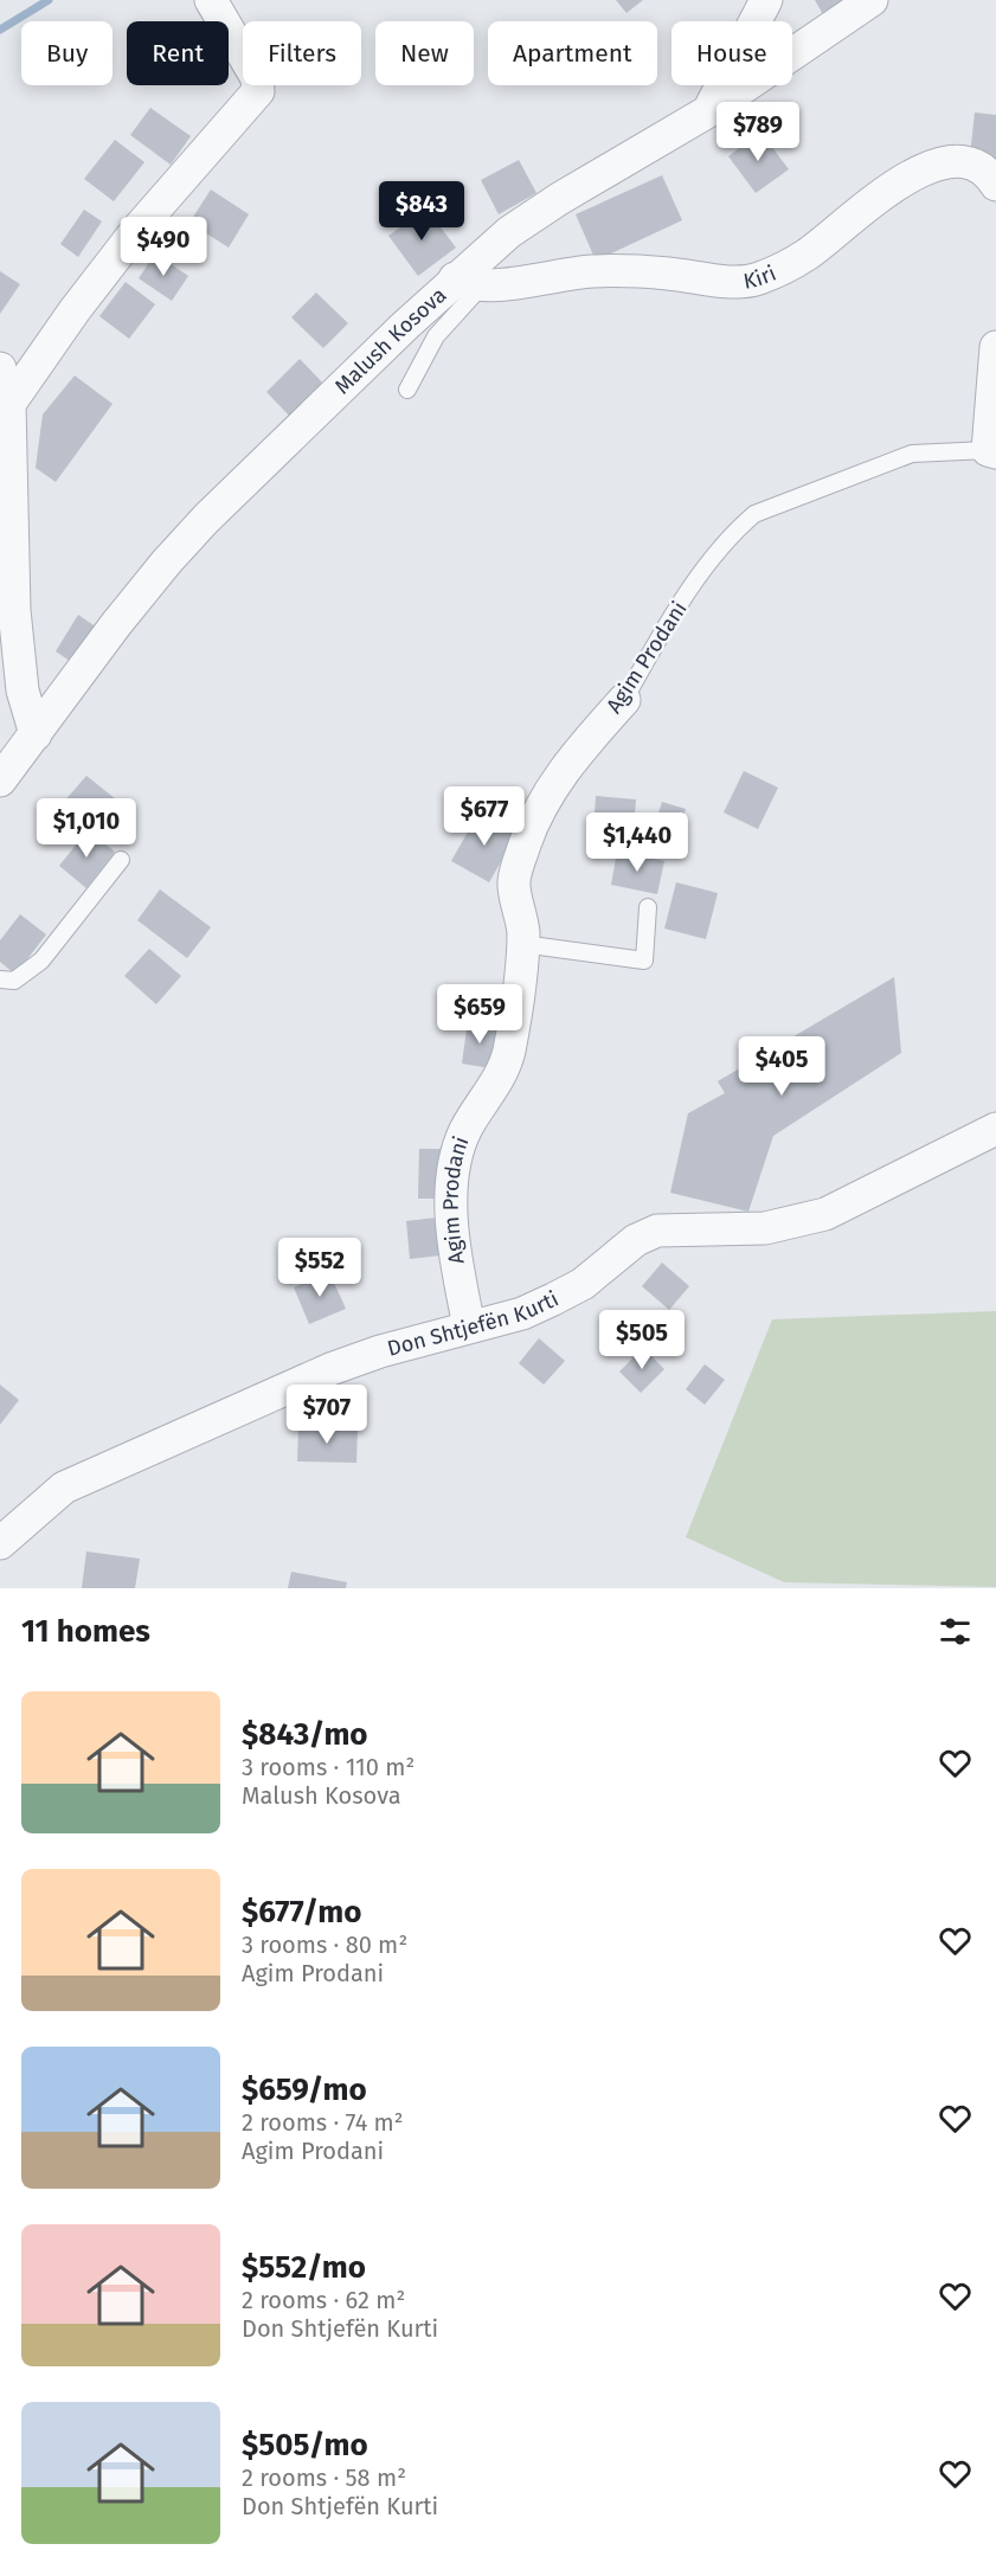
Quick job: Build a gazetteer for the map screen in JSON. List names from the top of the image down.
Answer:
{
  "streets": {
    "street": [
      "Kiri",
      "Malush Kosova",
      "Agim Prodani",
      "Don Shtjefën Kurti"
    ]
  },
  "crossings": [
    ["Kiri", "Malush Kosova"],
    ["Agim Prodani", "Don Shtjefën Kurti"]
  ],
  "page": {
    "chip": [
      "Buy",
      "Rent",
      "Filters",
      "New",
      "Apartment",
      "House"
    ],
    "price": [
      "$789",
      "$843",
      "$490",
      "$677",
      "$1,010",
      "$1,440",
      "$659",
      "$405",
      "$552",
      "$505",
      "$707"
    ],
    "heading": "11 homes",
    "list": [
      {
        "name": "$843/mo",
        "note": "3 rooms · 110 m² · Malush Kosova"
      },
      {
        "name": "$677/mo",
        "note": "3 rooms · 80 m² · Agim Prodani"
      },
      {
        "name": "$659/mo",
        "note": "2 rooms · 74 m² · Agim Prodani"
      },
      {
        "name": "$552/mo",
        "note": "2 rooms · 62 m² · Don Shtjefën Kurti"
      },
      {
        "name": "$505/mo",
        "note": "2 rooms · 58 m² · Don Shtjefën Kurti"
      }
    ]
  }
}
